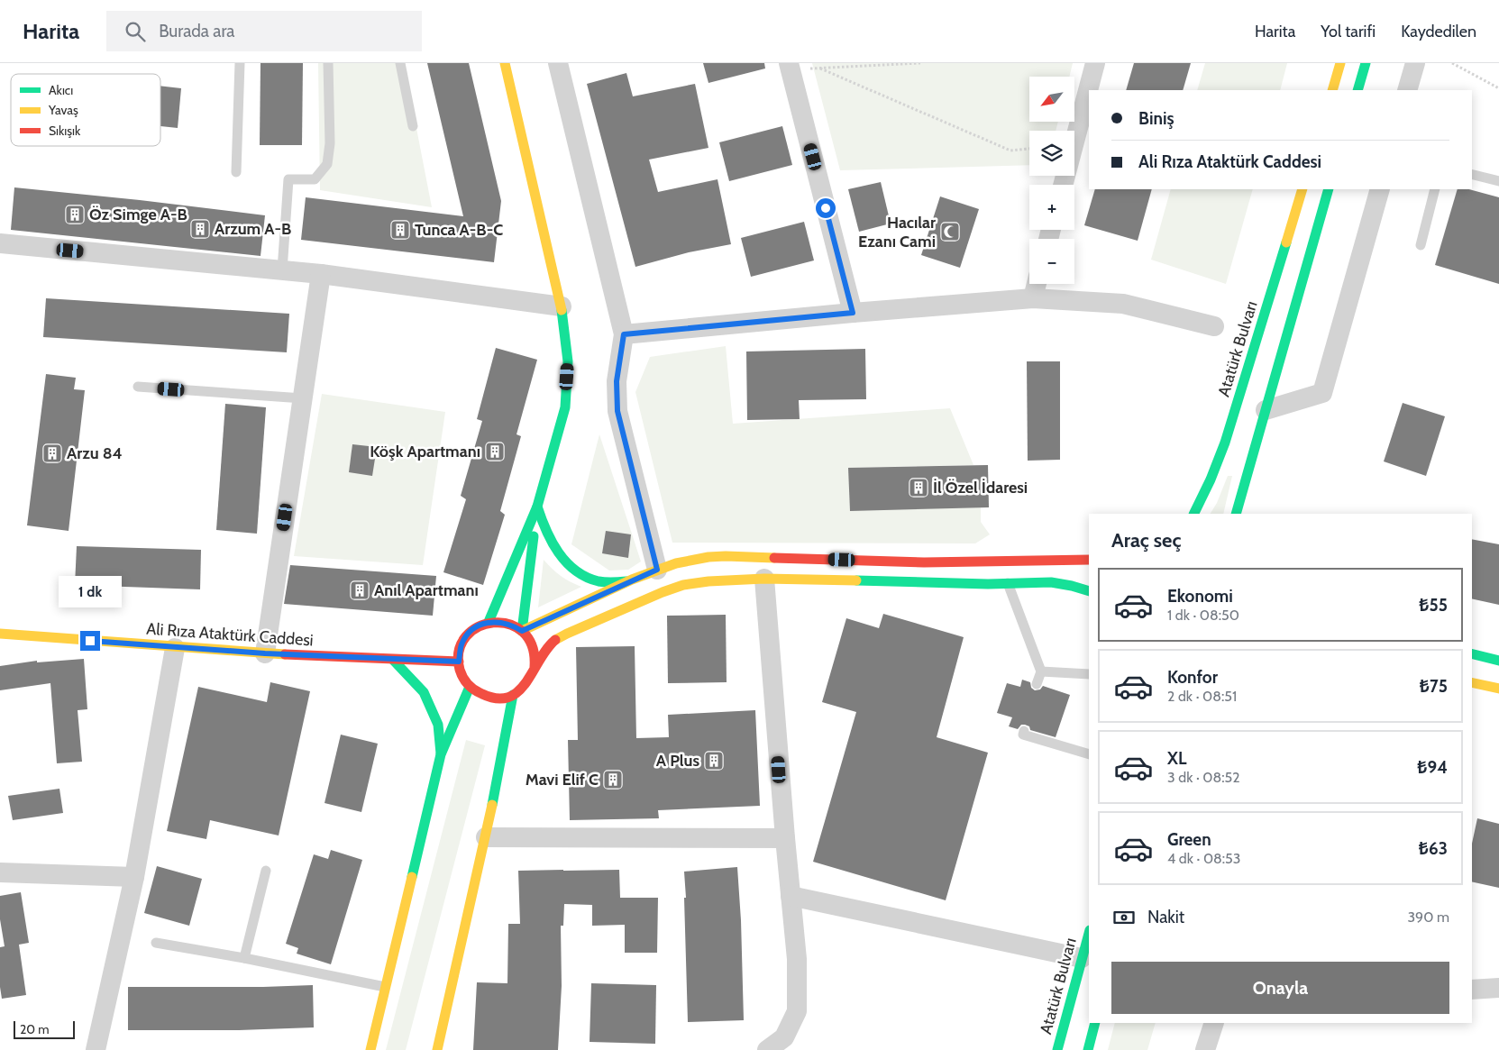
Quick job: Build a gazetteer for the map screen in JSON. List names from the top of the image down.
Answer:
{
  "streets": {
    "main road": ["Atatürk Bulvarı", "Ali Rıza Ataktürk Caddesi"]
  },
  "places": {
    "building": [
      "Öz Simge A-B",
      "Arzum A-B",
      "Tunca A-B-C",
      "Köşk Apartmanı",
      "Arzu 84",
      "İl Özel İdaresi",
      "Anıl Apartmanı",
      "A Plus",
      "Mavi Elif C"
    ],
    "mosque": ["Hacılar Ezanı Cami"]
  },
  "legend": ["Akıcı", "Yavaş", "Sıkışık"],
  "scale_bar": "20 m",
  "north": "bottom left",
  "page": {
    "header": "Harita",
    "search": "Burada ara",
    "nav": ["Harita", "Yol tarifi", "Kaydedilen"],
    "map_buttons": ["+", "−"],
    "banner": ["Biniş", "Ali Rıza Ataktürk Caddesi"],
    "heading": "Araç seç",
    "list": [
      {
        "name": "Ekonomi",
        "note": "1 dk · 08:50",
        "value": "₺55"
      },
      {
        "name": "Konfor",
        "note": "2 dk · 08:51",
        "value": "₺75"
      },
      {
        "name": "XL",
        "note": "3 dk · 08:52",
        "value": "₺94"
      },
      {
        "name": "Green",
        "note": "4 dk · 08:53",
        "value": "₺63"
      }
    ],
    "bubble": "1 dk",
    "pay": ["Nakit", "390 m"],
    "buttons": "Onayla",
    "scale": "20 m"
  }
}
